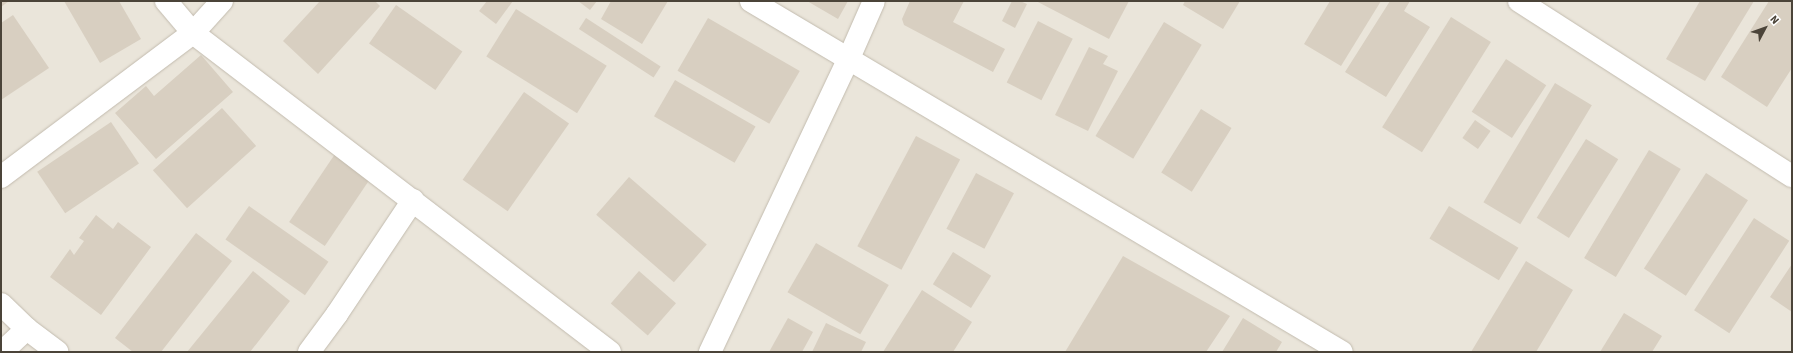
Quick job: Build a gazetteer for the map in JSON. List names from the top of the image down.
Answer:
{
  "north": "top right"
}
